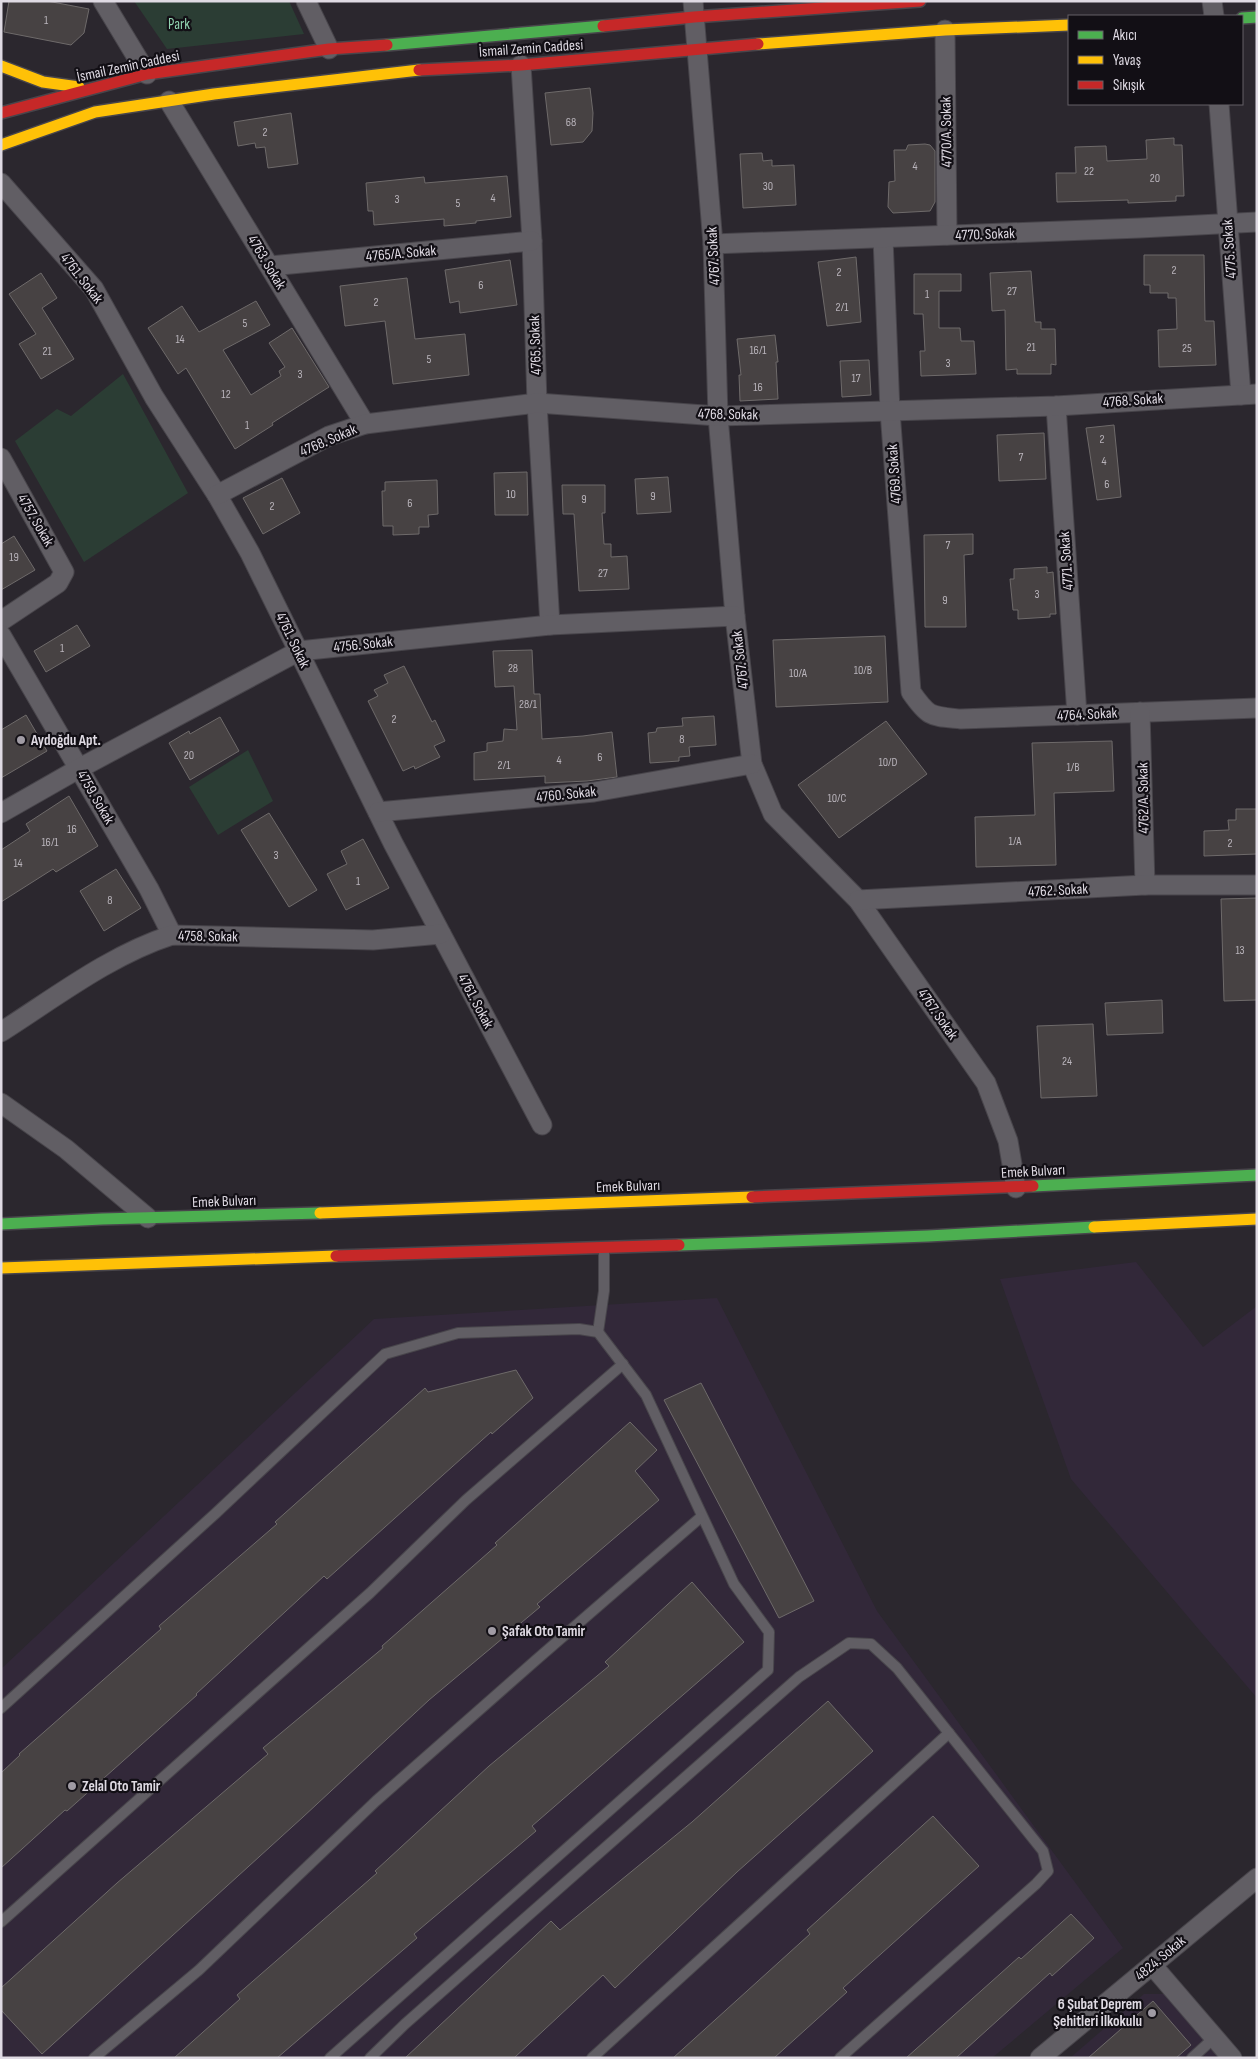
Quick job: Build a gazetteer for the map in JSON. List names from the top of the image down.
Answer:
{
  "streets": {
    "main road": ["İsmail Zemin Caddesi", "Emek Bulvarı"],
    "street": [
      "4770/A. Sokak",
      "4770. Sokak",
      "4775. Sokak",
      "4765/A. Sokak",
      "4767. Sokak",
      "4763. Sokak",
      "4761. Sokak",
      "4765. Sokak",
      "4768. Sokak",
      "4769. Sokak",
      "4757. Sokak",
      "4771. Sokak",
      "4756. Sokak",
      "4764. Sokak",
      "4760. Sokak",
      "4759. Sokak",
      "4762/A. Sokak",
      "4762. Sokak",
      "4758. Sokak",
      "4824. Sokak"
    ]
  },
  "crossings": [
    ["İsmail Zemin Caddesi", "4770/A. Sokak"],
    ["İsmail Zemin Caddesi", "4767. Sokak"],
    ["İsmail Zemin Caddesi", "4763. Sokak"],
    ["İsmail Zemin Caddesi", "4765. Sokak"],
    ["4770/A. Sokak", "4770. Sokak"],
    ["4770. Sokak", "4775. Sokak"],
    ["4770. Sokak", "4767. Sokak"],
    ["4770. Sokak", "4769. Sokak"],
    ["4775. Sokak", "4768. Sokak"],
    ["4765/A. Sokak", "4763. Sokak"],
    ["4765/A. Sokak", "4765. Sokak"],
    ["4767. Sokak", "4768. Sokak"],
    ["4767. Sokak", "4756. Sokak"],
    ["4767. Sokak", "4760. Sokak"],
    ["4767. Sokak", "4762. Sokak"],
    ["4767. Sokak", "Emek Bulvarı"],
    ["4763. Sokak", "4768. Sokak"],
    ["4761. Sokak", "4768. Sokak"],
    ["4761. Sokak", "4756. Sokak"],
    ["4761. Sokak", "4760. Sokak"],
    ["4761. Sokak", "4758. Sokak"],
    ["4765. Sokak", "4768. Sokak"],
    ["4765. Sokak", "4756. Sokak"],
    ["4768. Sokak", "4769. Sokak"],
    ["4768. Sokak", "4771. Sokak"],
    ["4769. Sokak", "4764. Sokak"],
    ["4771. Sokak", "4764. Sokak"],
    ["4756. Sokak", "4759. Sokak"],
    ["4764. Sokak", "4762/A. Sokak"],
    ["4759. Sokak", "4758. Sokak"],
    ["4762/A. Sokak", "4762. Sokak"]
  ],
  "parks": ["Park"],
  "places": [
    "Aydoğdu Apt.",
    "Şafak Oto Tamir",
    "Zelal Oto Tamir",
    "6 Şubat Deprem Şehitleri İlkokulu"
  ],
  "house_numbers": [
    "1",
    "68",
    "2",
    "4",
    "22",
    "20",
    "30",
    "4",
    "3",
    "5",
    "2",
    "2",
    "6",
    "27",
    "1",
    "2",
    "2/1",
    "5",
    "14",
    "21",
    "25",
    "16/1",
    "21",
    "5",
    "3",
    "3",
    "17",
    "16",
    "12",
    "1",
    "2",
    "7",
    "4",
    "6",
    "10",
    "9",
    "9",
    "6",
    "2",
    "7",
    "19",
    "27",
    "3",
    "9",
    "1",
    "28",
    "10/B",
    "10/A",
    "28/1",
    "2",
    "8",
    "20",
    "6",
    "4",
    "10/D",
    "2/1",
    "1/B",
    "10/C",
    "16",
    "1/A",
    "16/1",
    "2",
    "3",
    "14",
    "1",
    "8",
    "13",
    "24"
  ],
  "legend": ["Akıcı", "Yavaş", "Sıkışık"]
}
